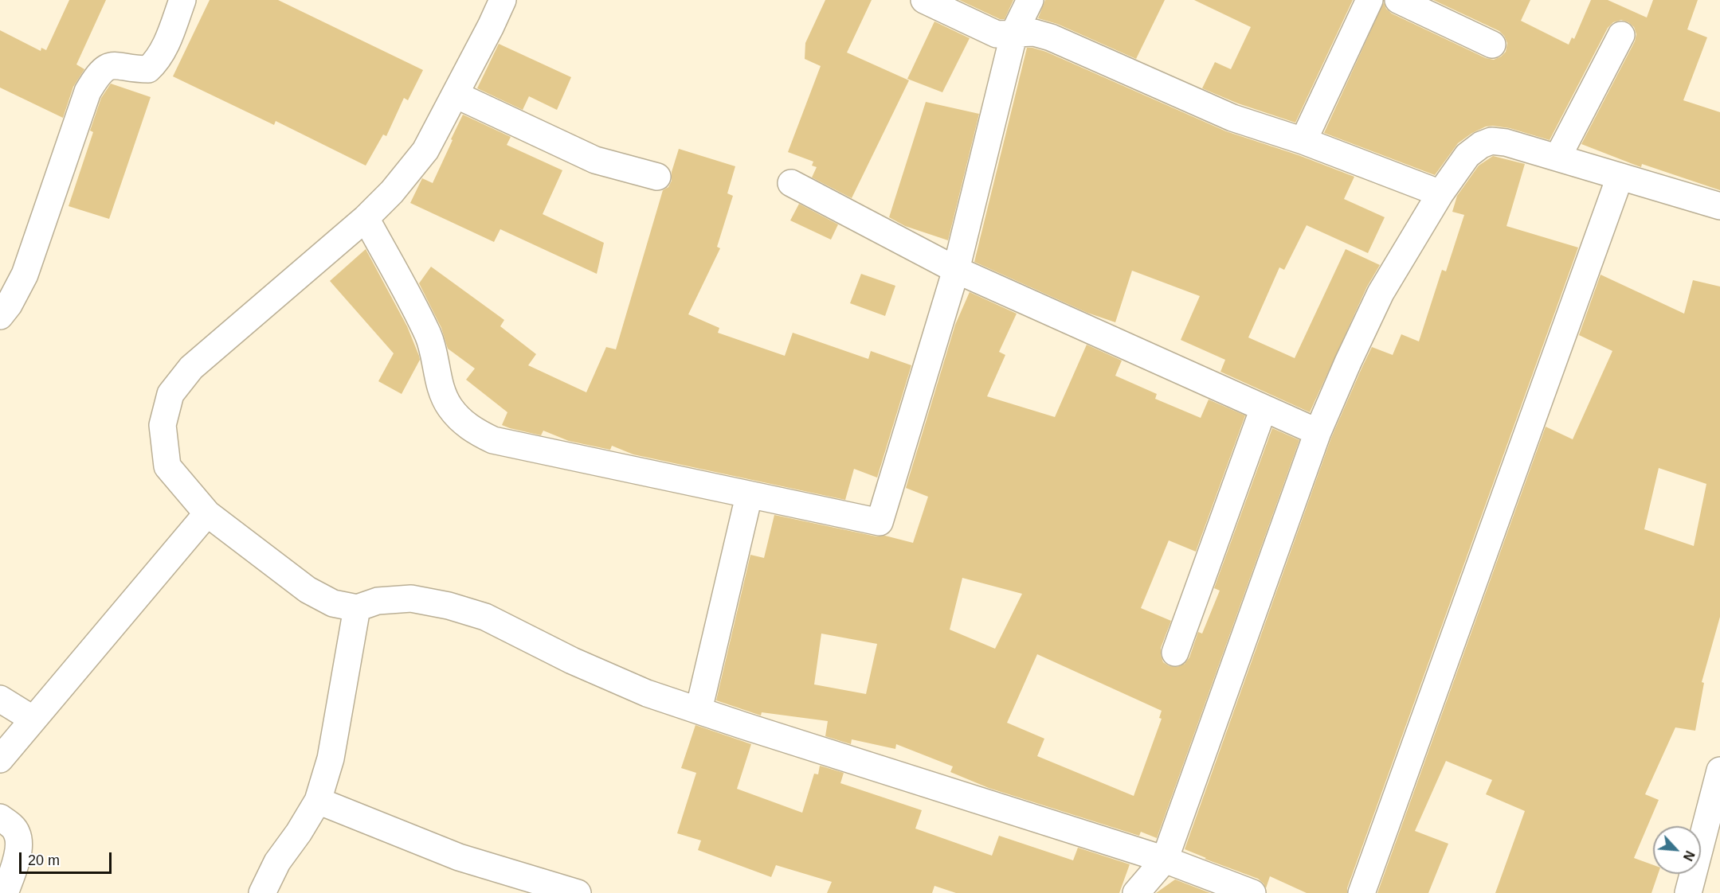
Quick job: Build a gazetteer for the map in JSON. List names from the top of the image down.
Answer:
{
  "scale_bar": "20 m",
  "north": "bottom right"
}
